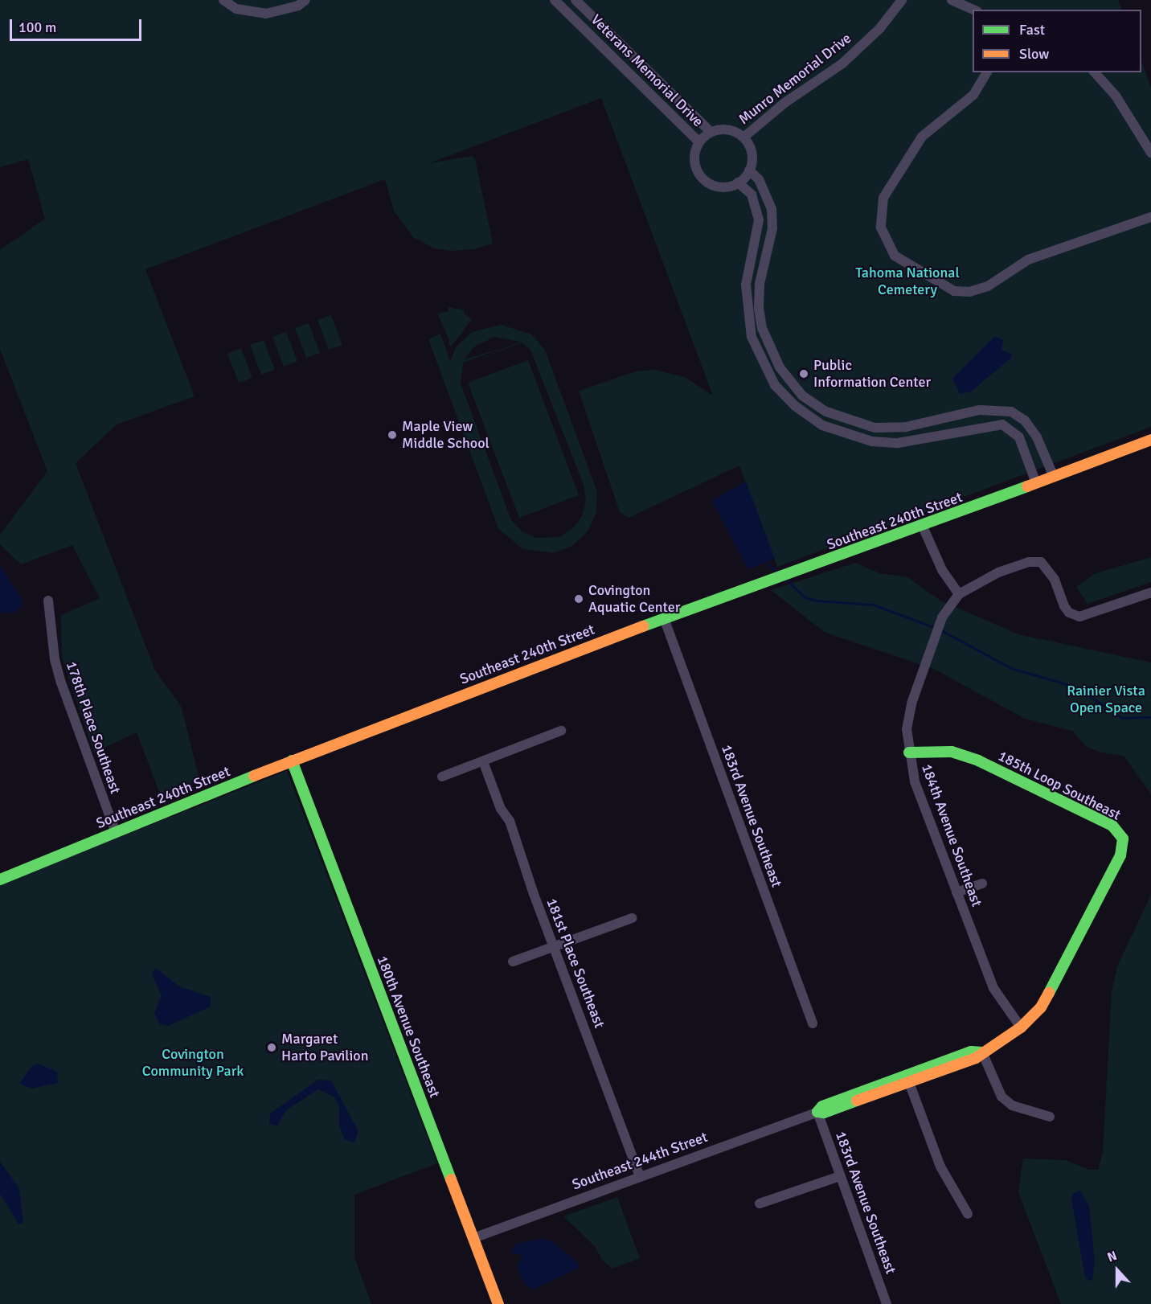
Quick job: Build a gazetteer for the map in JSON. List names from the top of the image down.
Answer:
{
  "streets": {
    "street": [
      "Veterans Memorial Drive",
      "Munro Memorial Drive",
      "Southeast 240th Street",
      "178th Place Southeast",
      "185th Loop Southeast",
      "183rd Avenue Southeast",
      "184th Avenue Southeast",
      "181st Place Southeast",
      "180th Avenue Southeast",
      "Southeast 244th Street"
    ]
  },
  "crossings": [
    ["Veterans Memorial Drive", "Munro Memorial Drive"],
    ["Southeast 240th Street", "178th Place Southeast"],
    ["Southeast 240th Street", "183rd Avenue Southeast"],
    ["Southeast 240th Street", "180th Avenue Southeast"],
    ["185th Loop Southeast", "184th Avenue Southeast"],
    ["185th Loop Southeast", "Southeast 244th Street"],
    ["183rd Avenue Southeast", "Southeast 244th Street"],
    ["184th Avenue Southeast", "Southeast 244th Street"],
    ["181st Place Southeast", "Southeast 244th Street"],
    ["180th Avenue Southeast", "Southeast 244th Street"]
  ],
  "parks": ["Tahoma National Cemetery", "Rainier Vista Open Space", "Covington Community Park"],
  "places": [
    "Public Information Center",
    "Maple View Middle School",
    "Covington Aquatic Center",
    "Margaret Harto Pavilion"
  ],
  "legend": ["Fast", "Slow"],
  "scale_bar": "100 m",
  "north": "top"
}
